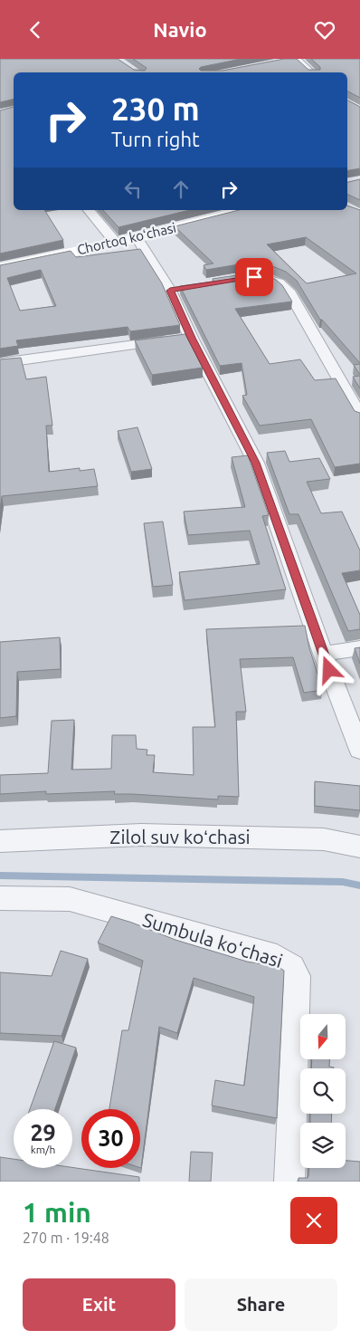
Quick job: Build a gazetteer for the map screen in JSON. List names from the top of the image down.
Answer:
{
  "streets": {
    "main road": ["Chortoq koʻchasi"],
    "street": ["Zilol suv koʻchasi", "Sumbula koʻchasi"]
  },
  "north": "bottom",
  "page": {
    "header": "Navio",
    "turn": ["230 m", "Turn right"],
    "speed": "29 km/h",
    "limit": "30",
    "heading": ["1 min", "270 m · 19:48"],
    "buttons": ["Exit", "Share"]
  }
}
